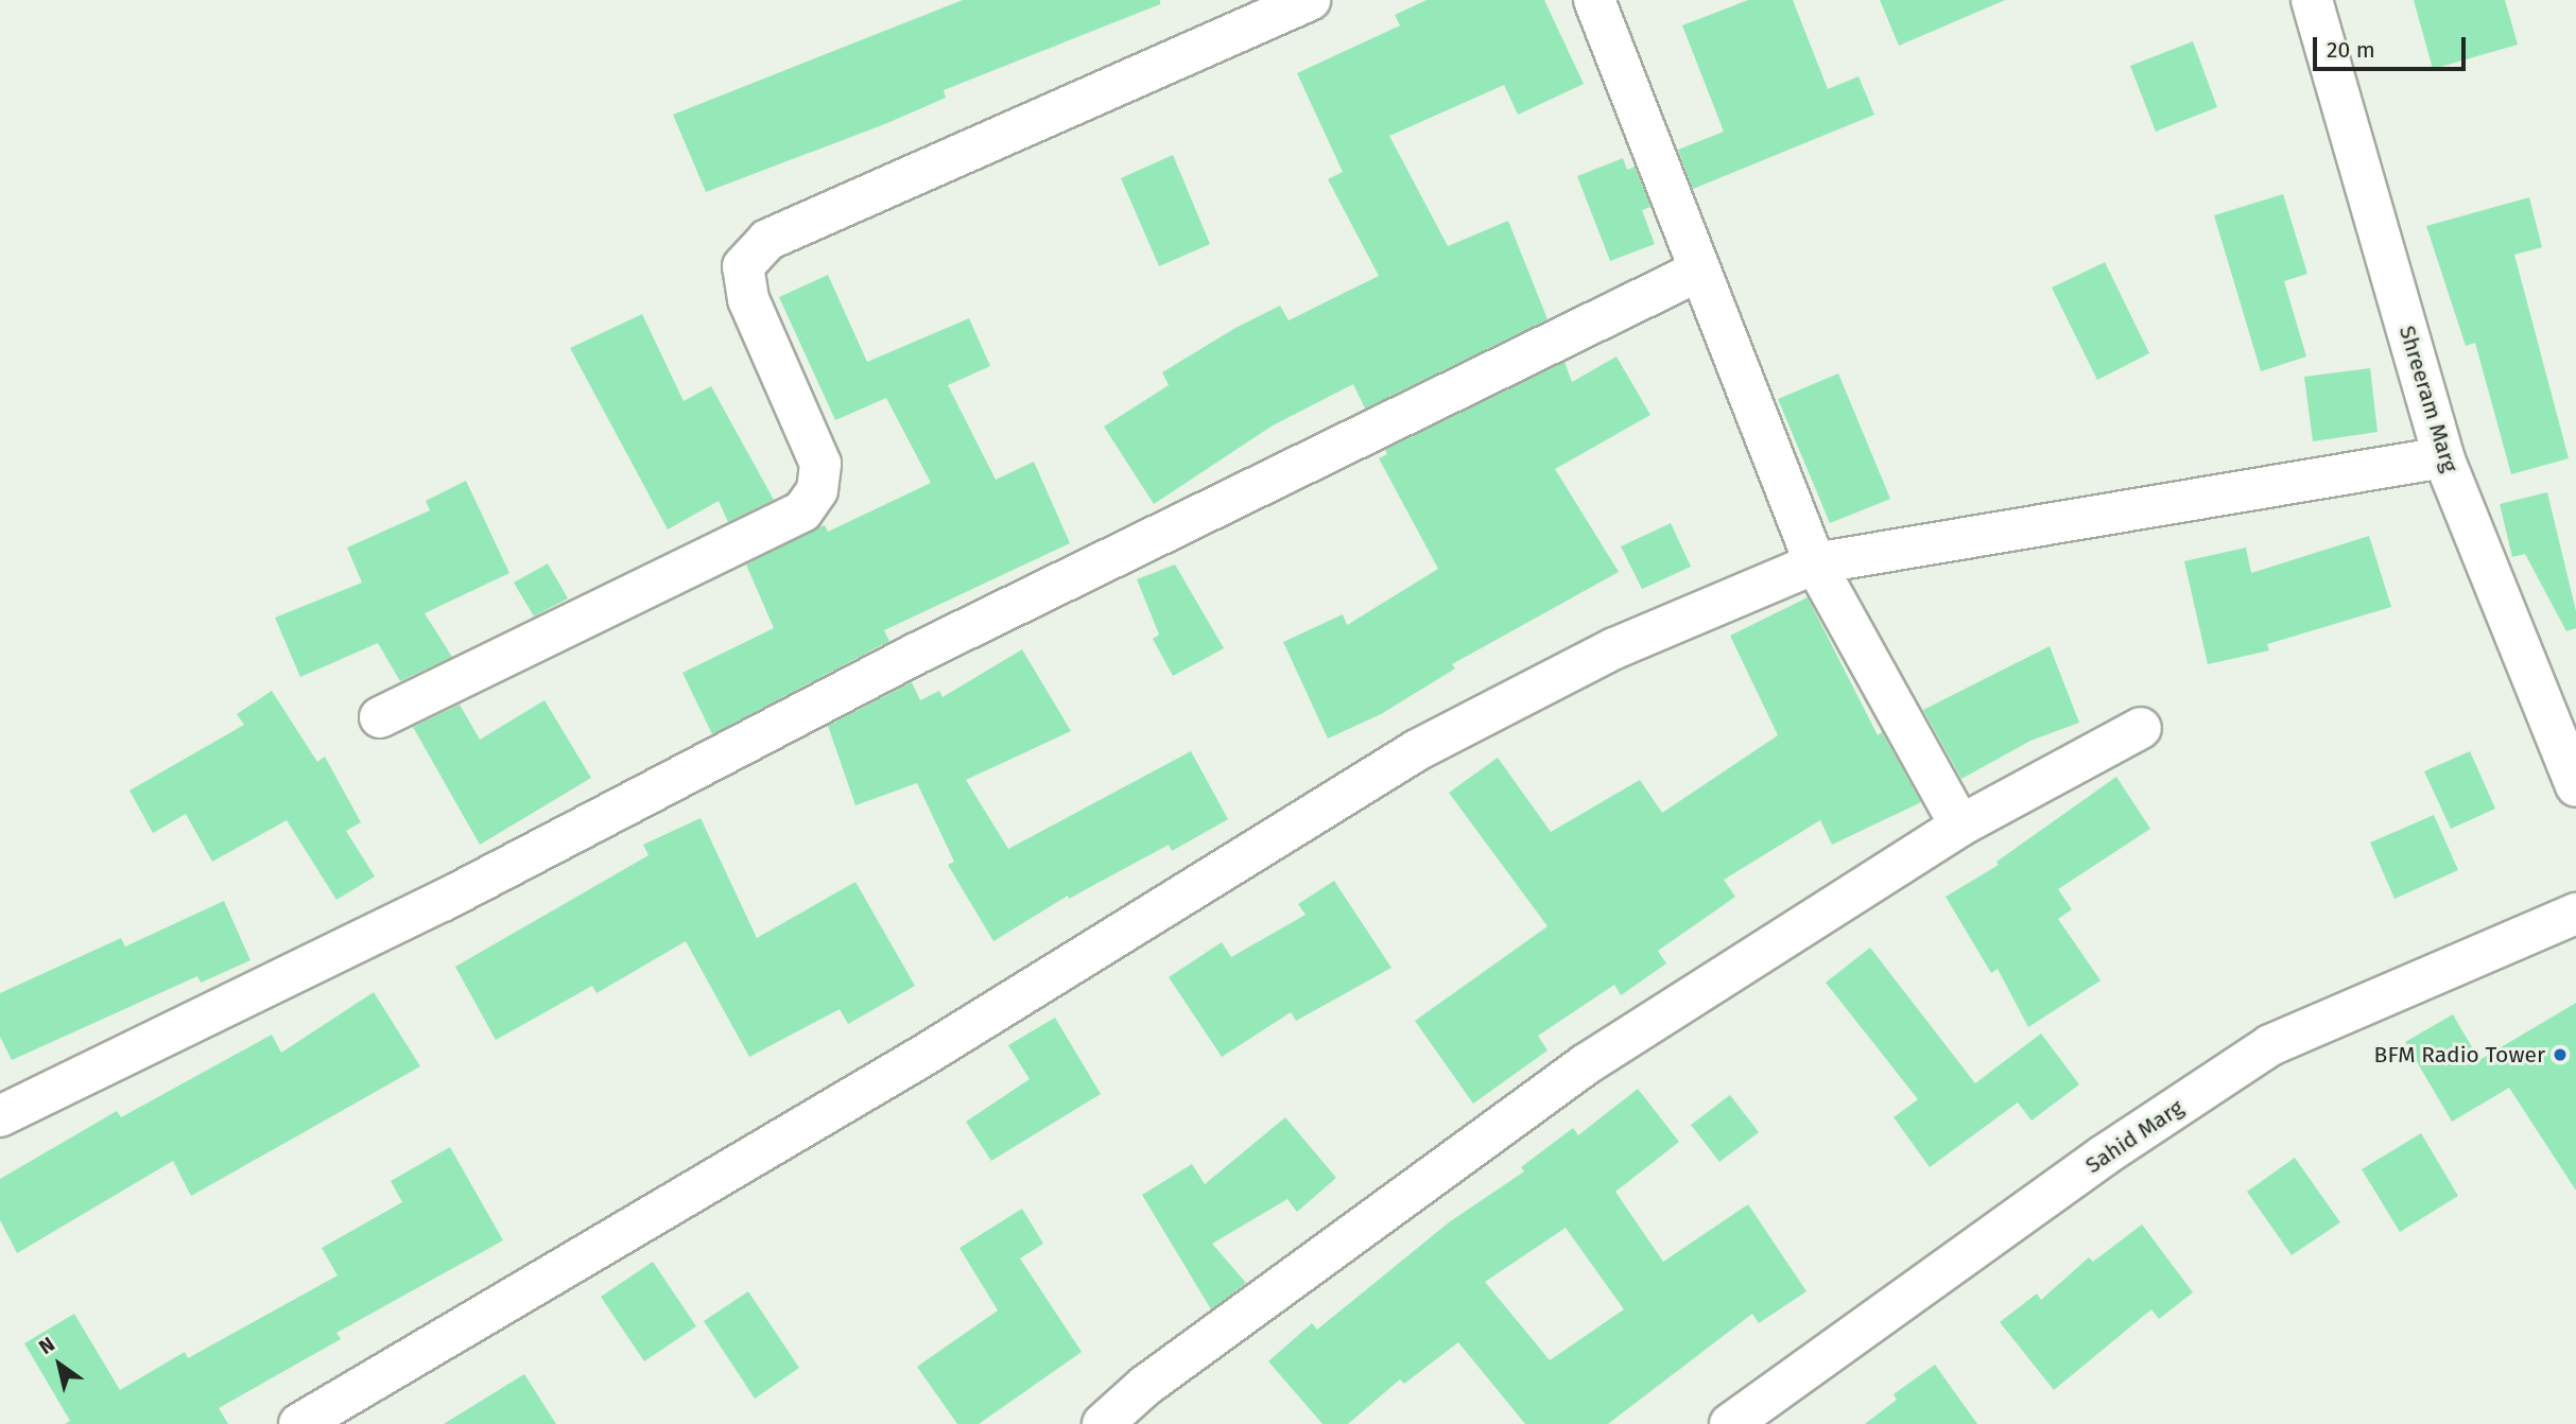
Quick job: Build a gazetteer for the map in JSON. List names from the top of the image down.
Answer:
{
  "streets": {
    "street": ["Shreeram Marg", "Sahid Marg"]
  },
  "places": ["BFM Radio Tower"],
  "scale_bar": "20 m",
  "north": "top left"
}
